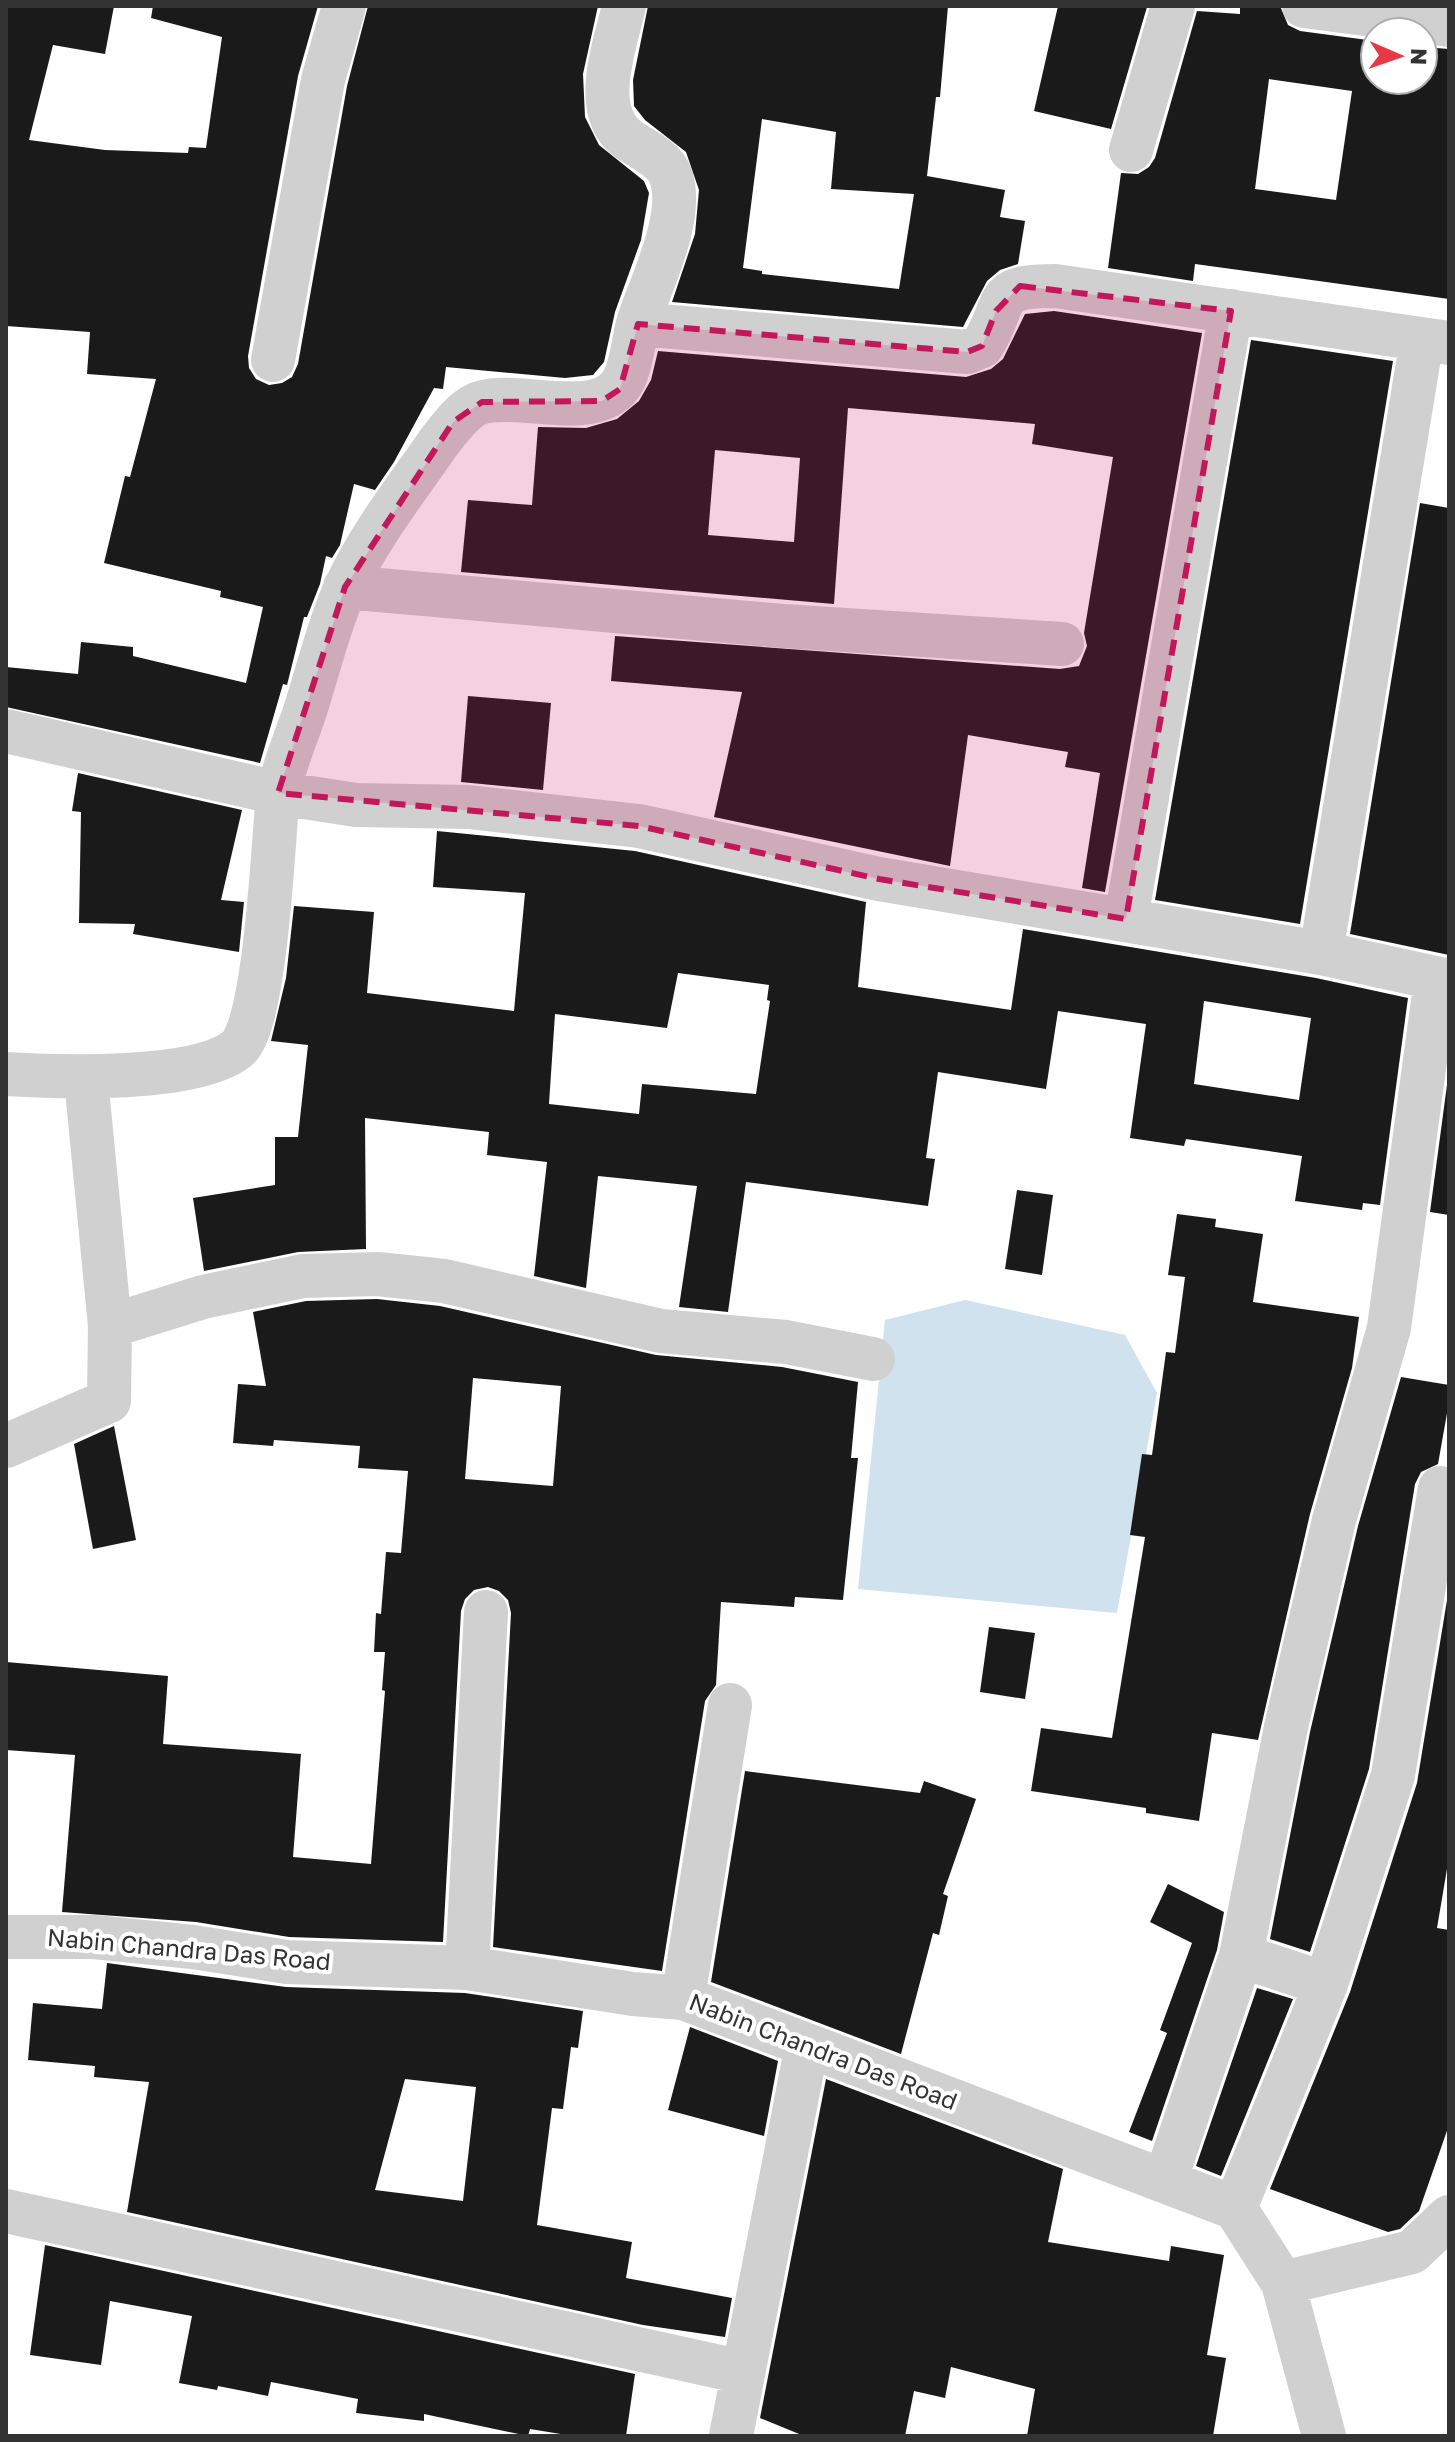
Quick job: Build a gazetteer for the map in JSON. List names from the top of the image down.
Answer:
{
  "streets": {
    "street": ["Nabin Chandra Das Road"]
  },
  "north": "right"
}
